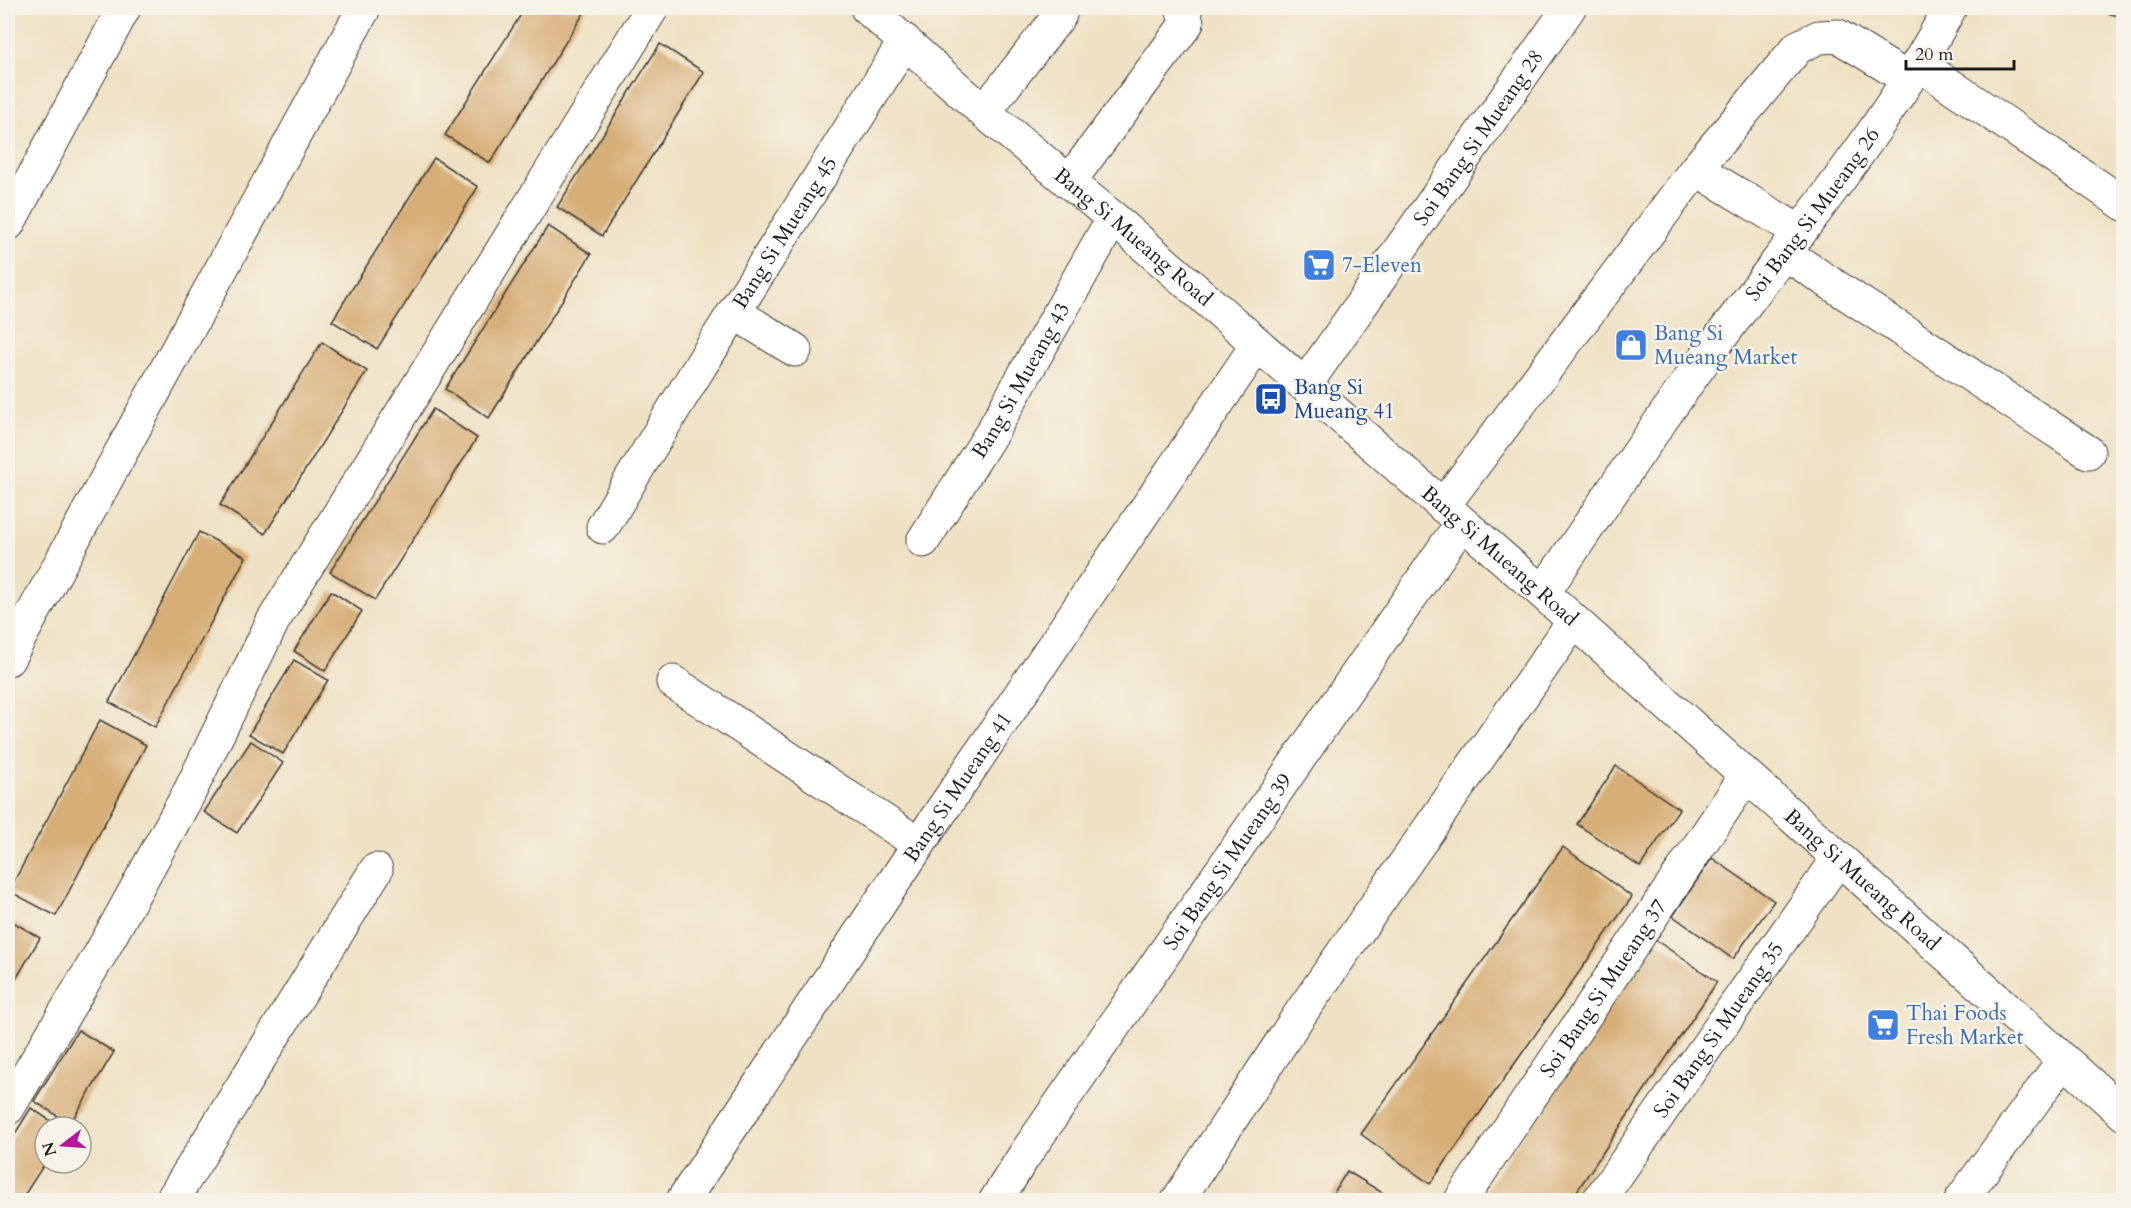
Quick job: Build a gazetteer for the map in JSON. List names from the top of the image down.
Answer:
{
  "streets": {
    "street": [
      "Soi Bang Si Mueang 28",
      "Soi Bang Si Mueang 26",
      "Bang Si Mueang 45",
      "Bang Si Mueang Road",
      "Bang Si Mueang 43",
      "Bang Si Mueang 41",
      "Soi Bang Si Mueang 39",
      "Soi Bang Si Mueang 37",
      "Soi Bang Si Mueang 35"
    ]
  },
  "crossings": [
    ["Soi Bang Si Mueang 28", "Bang Si Mueang Road"],
    ["Soi Bang Si Mueang 26", "Bang Si Mueang Road"],
    ["Soi Bang Si Mueang 26", "Soi Bang Si Mueang 39"],
    ["Bang Si Mueang 45", "Bang Si Mueang Road"],
    ["Bang Si Mueang Road", "Bang Si Mueang 43"],
    ["Bang Si Mueang Road", "Bang Si Mueang 41"],
    ["Bang Si Mueang Road", "Soi Bang Si Mueang 39"],
    ["Bang Si Mueang Road", "Soi Bang Si Mueang 37"],
    ["Bang Si Mueang Road", "Soi Bang Si Mueang 35"]
  ],
  "places": {
    "supermarket": ["7-Eleven", "Thai Foods Fresh Market"],
    "shop": ["Bang Si Mueang Market"],
    "bus stop": ["Bang Si Mueang 41"]
  },
  "scale_bar": "20 m",
  "north": "left"
}
